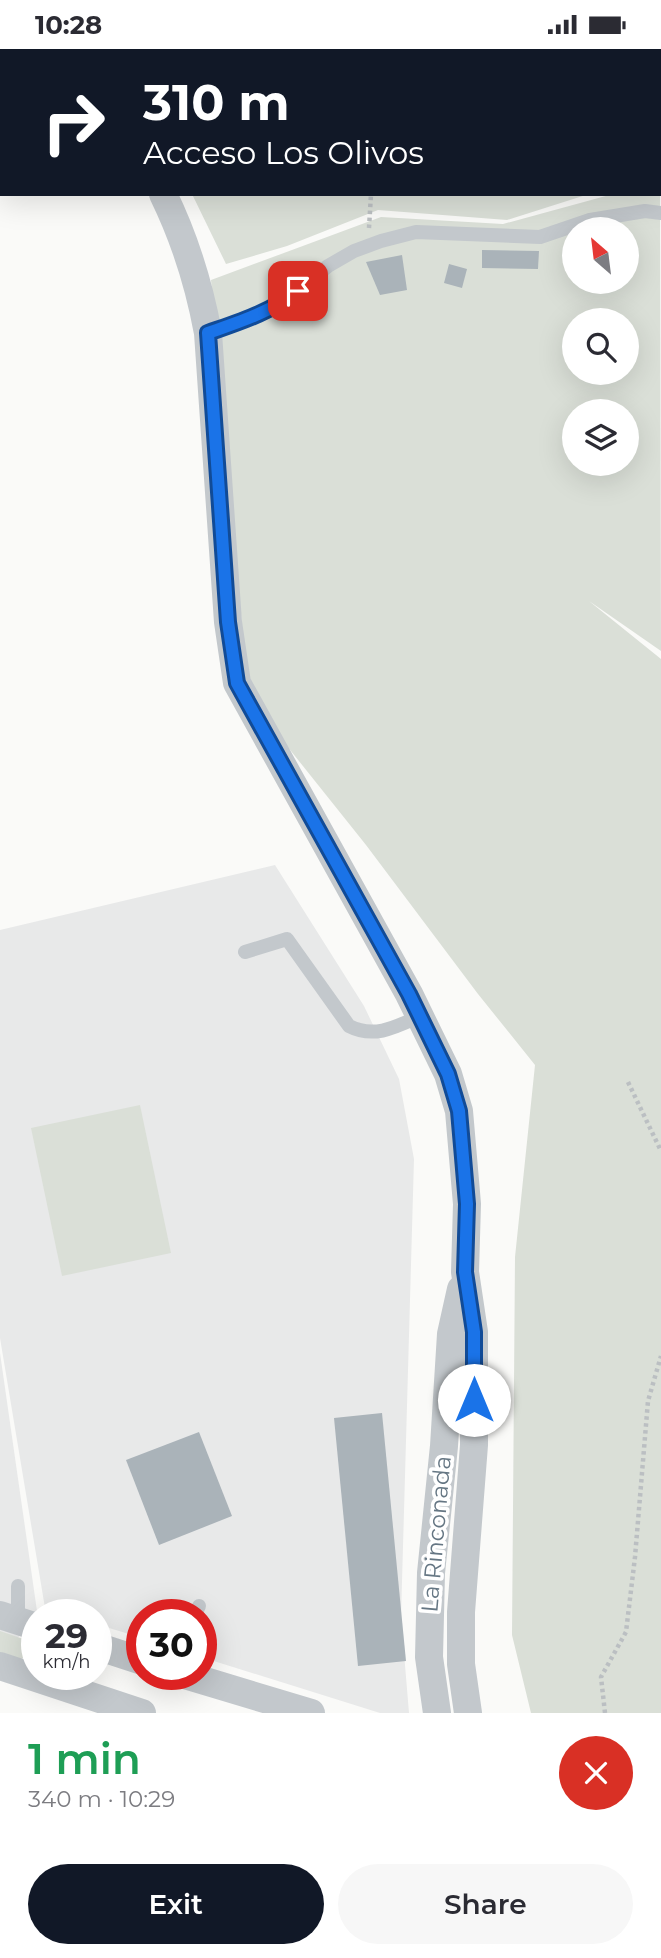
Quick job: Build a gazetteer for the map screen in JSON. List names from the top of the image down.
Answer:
{
  "streets": {
    "street": ["La Rinconada"]
  },
  "north": "top left",
  "page": {
    "status": "10:28",
    "turn": ["310 m", "Acceso Los Olivos"],
    "speed": "29 km/h",
    "limit": "30",
    "heading": ["1 min", "340 m · 10:29"],
    "buttons": ["Exit", "Share"]
  }
}
